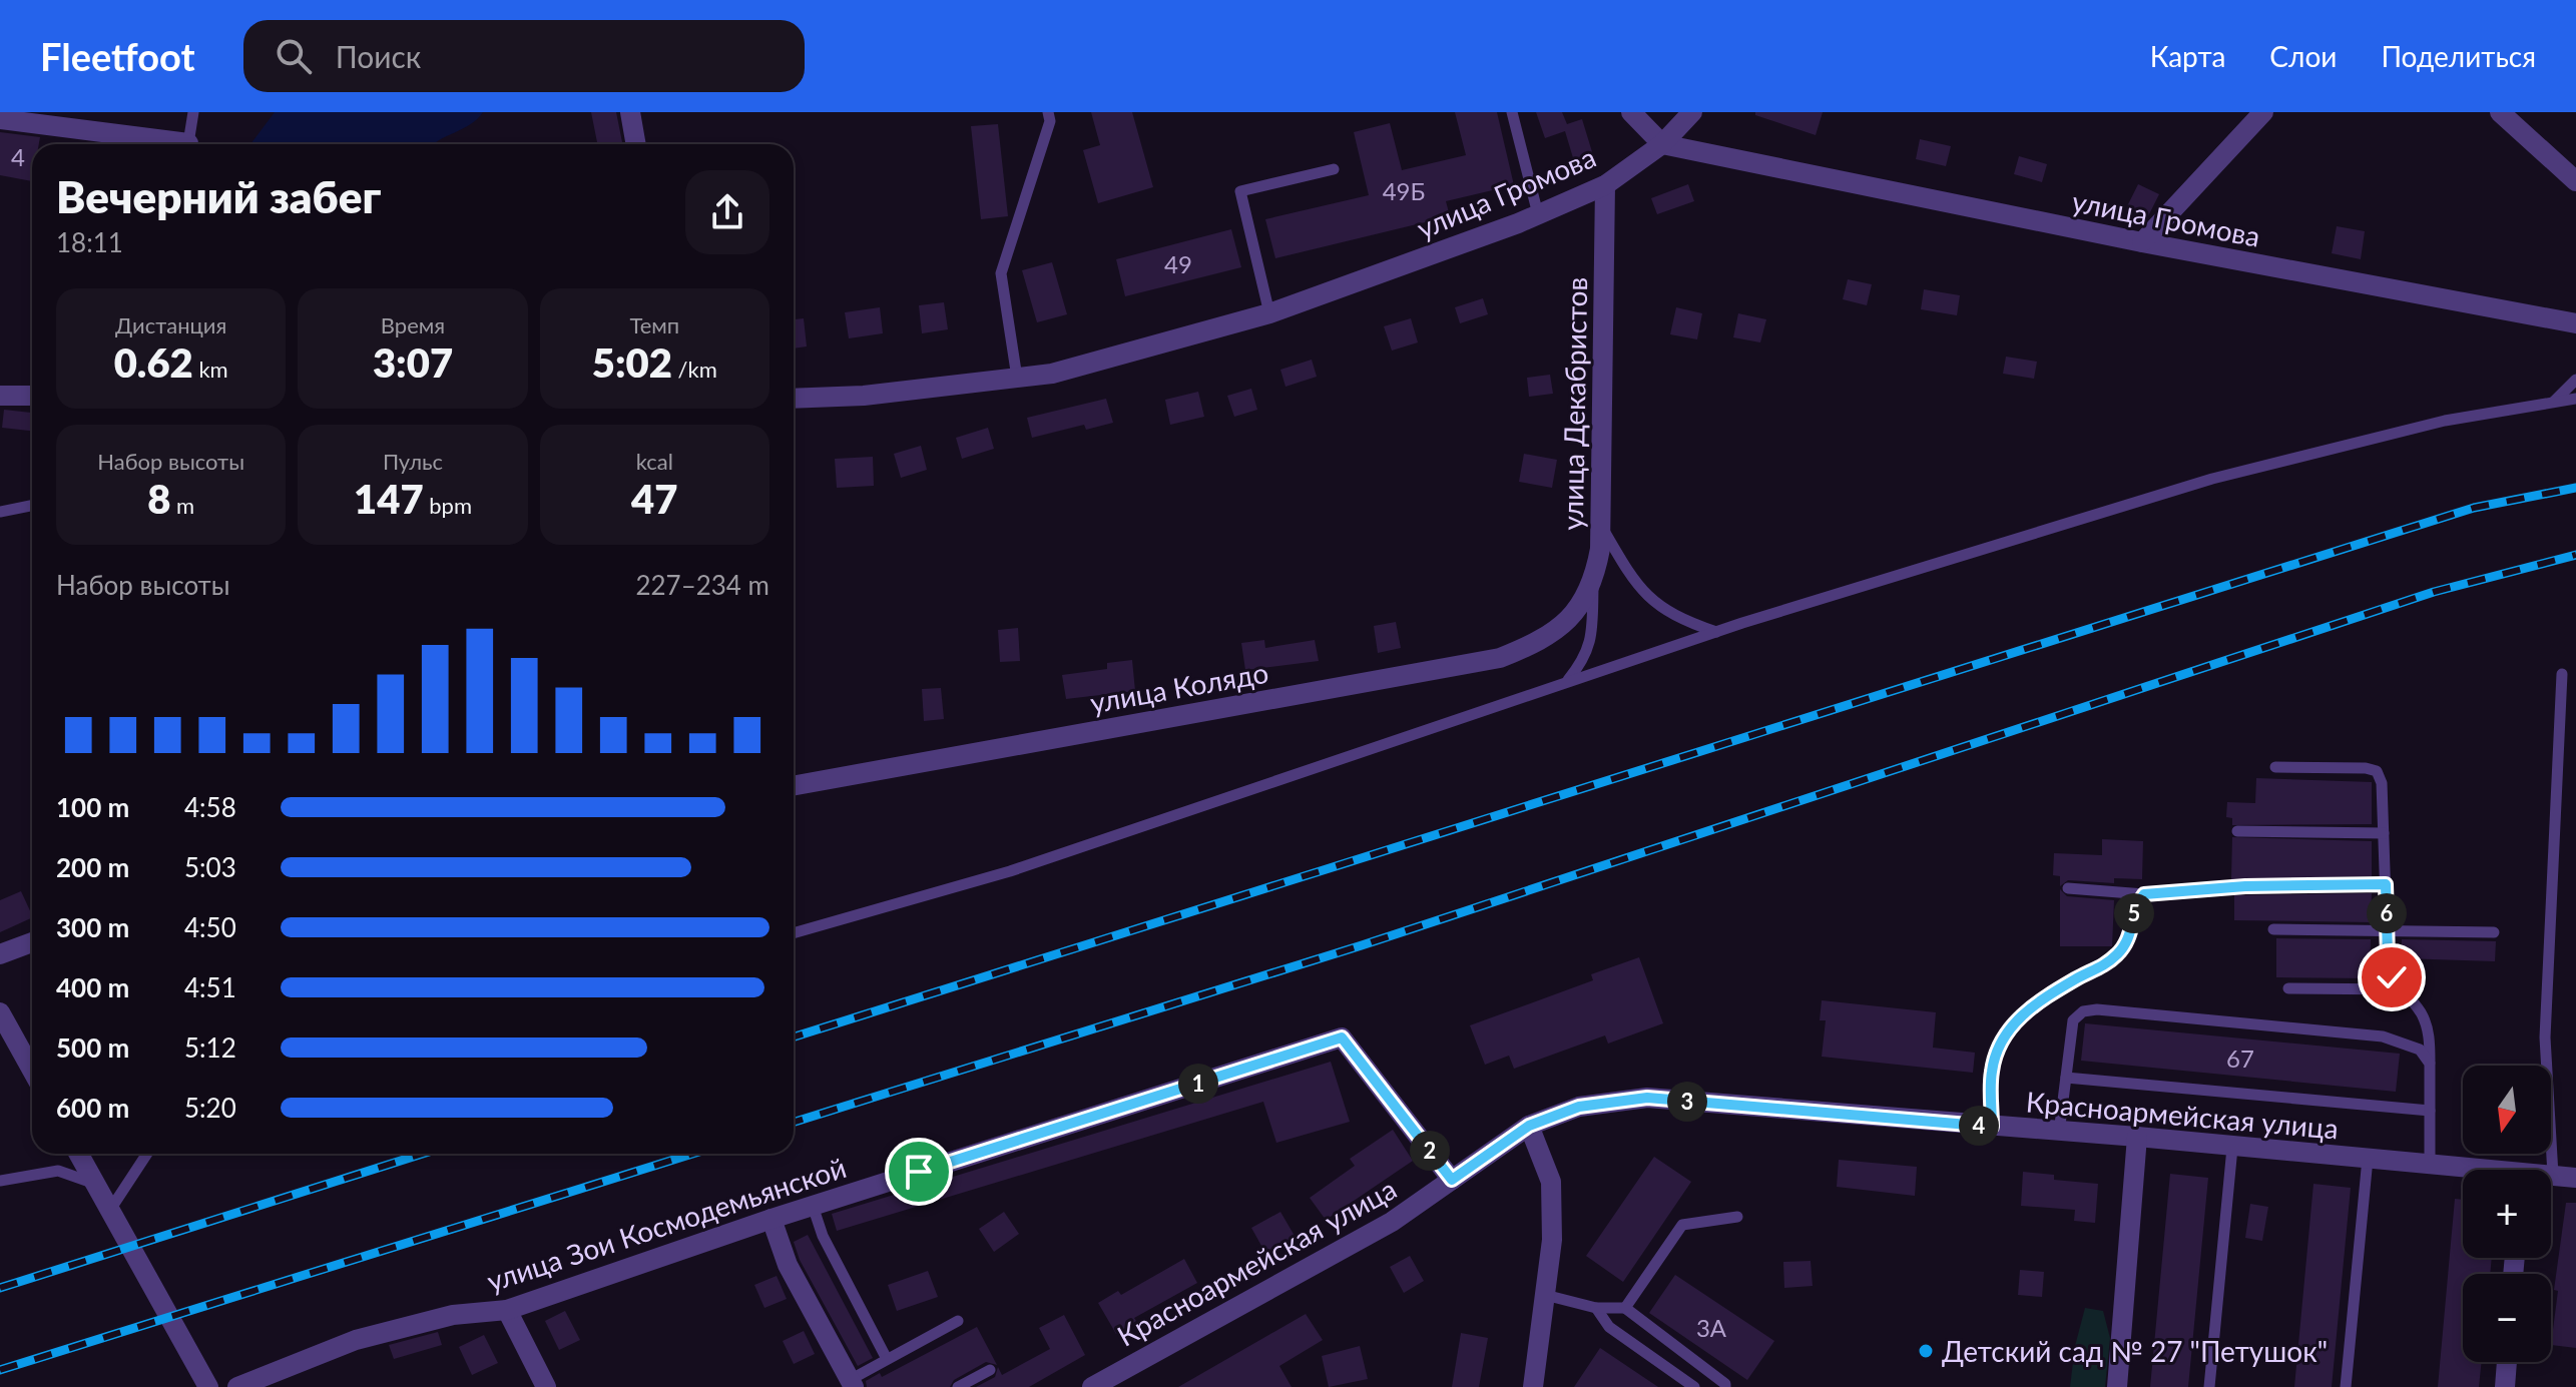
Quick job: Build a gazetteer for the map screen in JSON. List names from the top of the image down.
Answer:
{
  "streets": {
    "street": [
      "улица Громова",
      "улица Декабристов",
      "улица Колядо",
      "Красноармейская улица",
      "улица Зои Космодемьянской"
    ]
  },
  "crossings": [
    ["улица Громова", "улица Декабристов"],
    ["улица Декабристов", "улица Колядо"],
    ["Красноармейская улица", "улица Зои Космодемьянской"]
  ],
  "places": ["Детский сад № 27 \"Петушок\""],
  "house_numbers": [
    "4",
    "49Б",
    "49",
    "67",
    "3А"
  ],
  "north": "bottom",
  "page": {
    "header": "Fleetfoot",
    "search": "Поиск",
    "nav": ["Карта", "Слои", "Поделиться"],
    "heading": ["Вечерний забег", "18:11"],
    "stats": [
      ["Дистанция", "0.62 km"],
      ["Время", "3:07"],
      ["Темп", "5:02 /km"],
      ["Набор высоты", "8 m"],
      ["Пульс", "147 bpm"],
      ["kcal", "47"]
    ],
    "chart": ["Набор высоты", "227–234 m"],
    "list": [
      {
        "name": "100 m",
        "note": "4:58"
      },
      {
        "name": "200 m",
        "note": "5:03"
      },
      {
        "name": "300 m",
        "note": "4:50"
      },
      {
        "name": "400 m",
        "note": "4:51"
      },
      {
        "name": "500 m",
        "note": "5:12"
      },
      {
        "name": "600 m",
        "note": "5:20"
      }
    ],
    "pins": [
      "5",
      "6",
      "1",
      "3",
      "4",
      "2"
    ],
    "map_buttons": ["+", "−"]
  }
}
